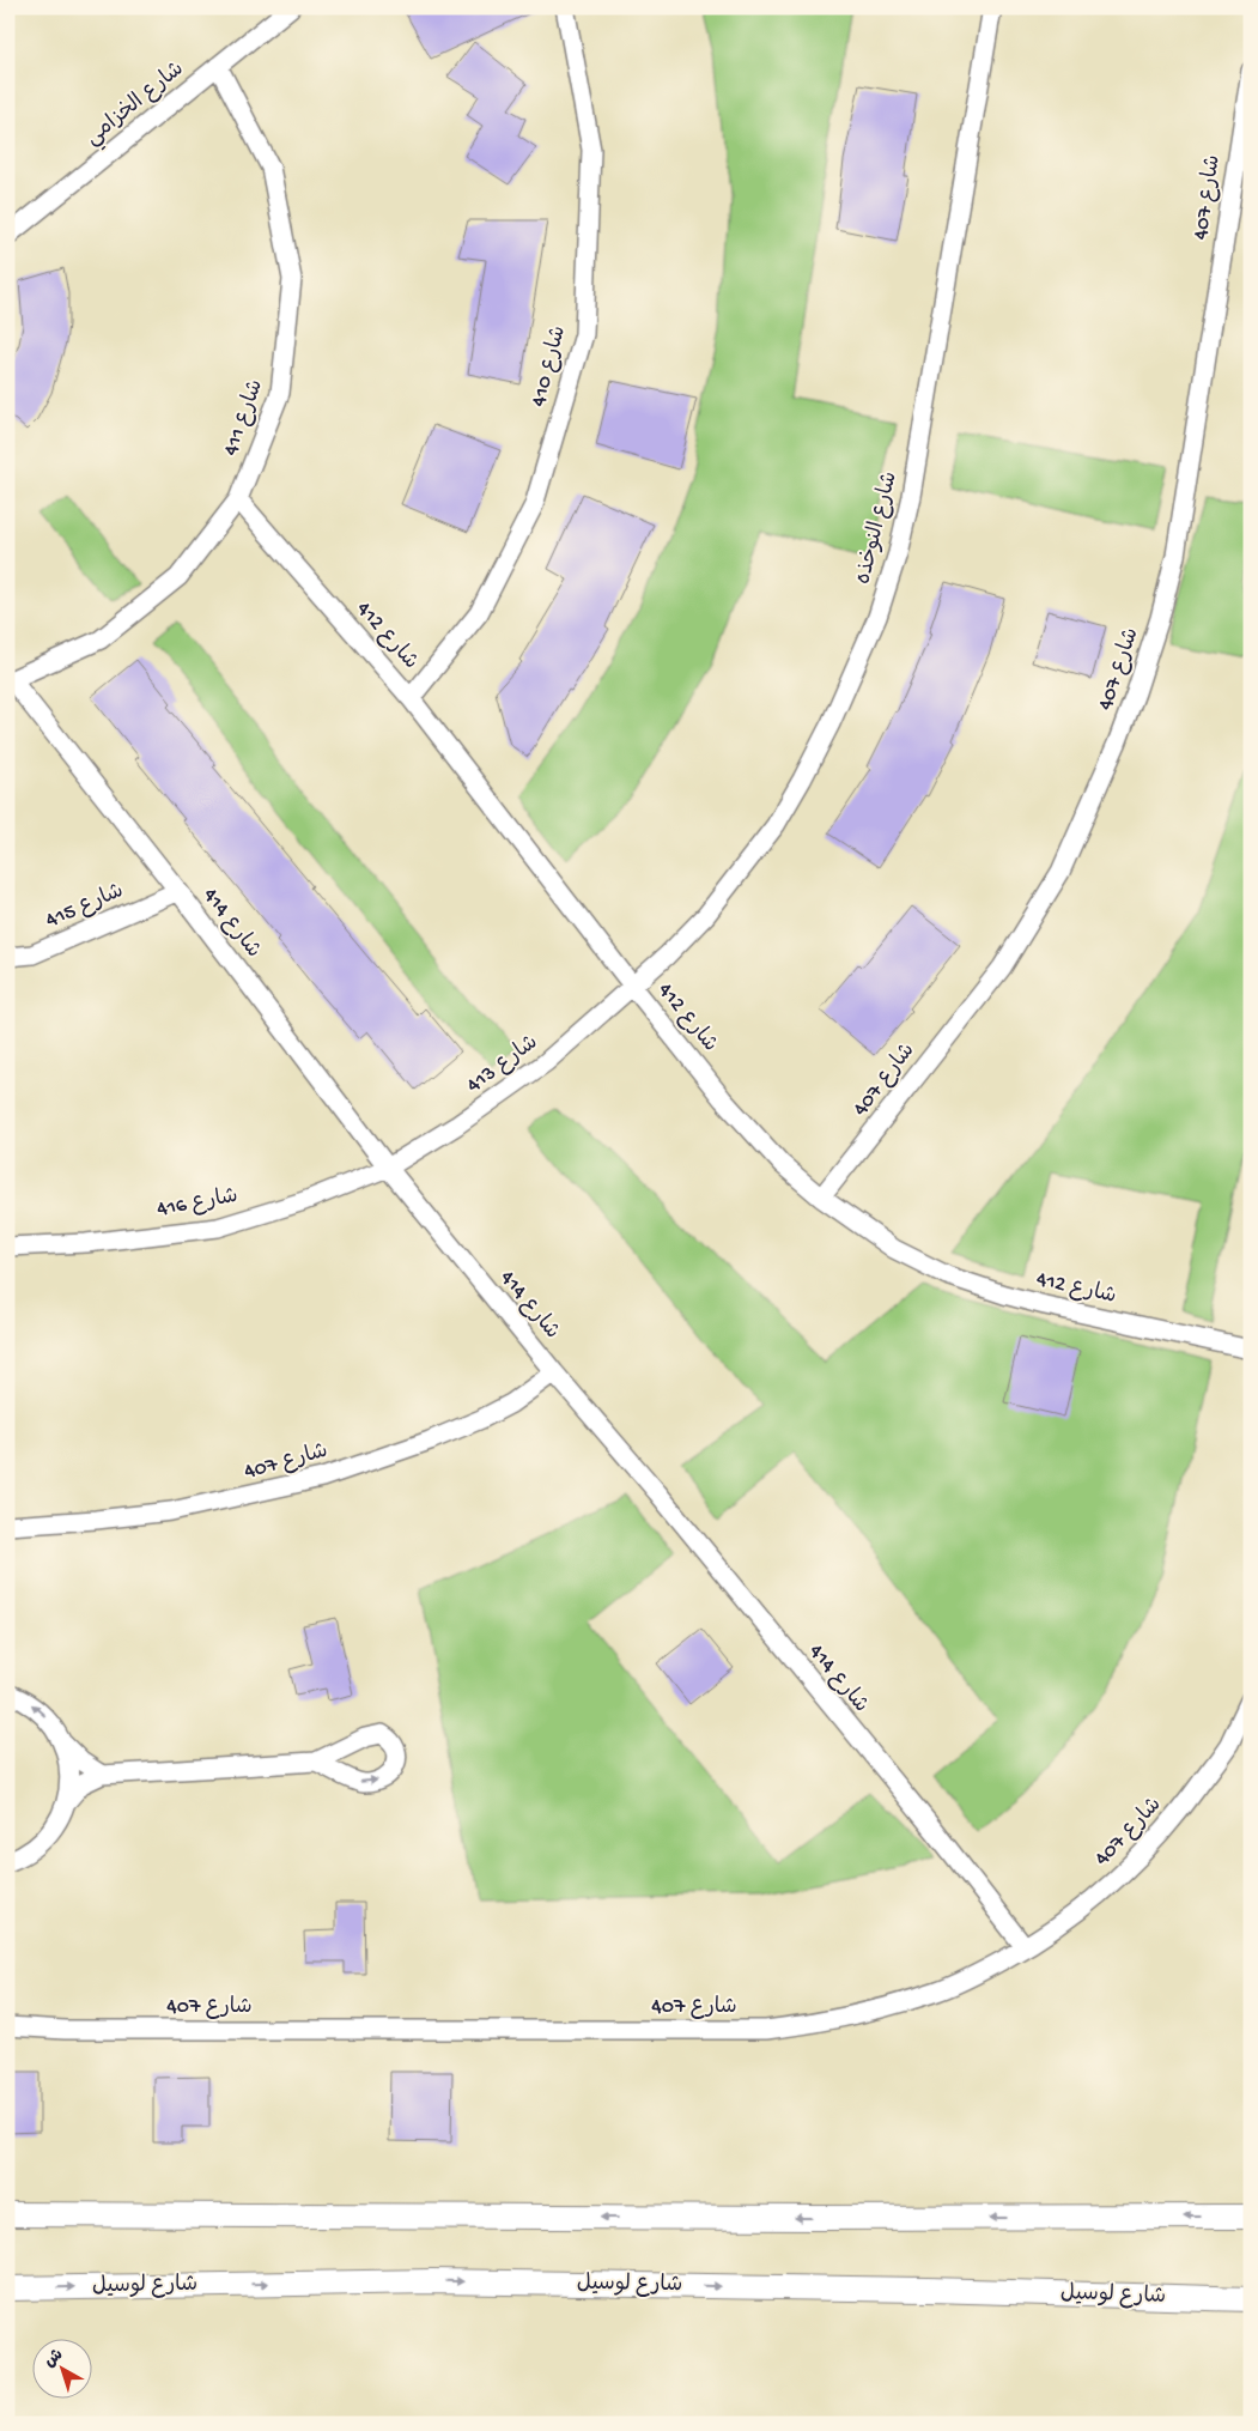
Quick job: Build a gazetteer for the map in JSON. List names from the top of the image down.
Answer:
{
  "streets": {
    "street": [
      "شارع الخزامي",
      "شارع 407",
      "شارع 410",
      "شارع 411",
      "شارع النوخذه",
      "شارع 412",
      "شارع 415",
      "شارع 414",
      "شارع 413",
      "شارع 416",
      "شارع لوسيل"
    ]
  },
  "crossings": [
    ["شارع الخزامي", "شارع 411"],
    ["شارع 407", "شارع 412"],
    ["شارع 407", "شارع 414"],
    ["شارع 410", "شارع 412"],
    ["شارع 411", "شارع 412"],
    ["شارع 411", "شارع 414"],
    ["شارع النوخذه", "شارع 412"],
    ["شارع النوخذه", "شارع 413"],
    ["شارع 412", "شارع 413"],
    ["شارع 415", "شارع 414"],
    ["شارع 414", "شارع 413"],
    ["شارع 414", "شارع 416"],
    ["شارع 413", "شارع 416"]
  ],
  "north": "top left"
}
